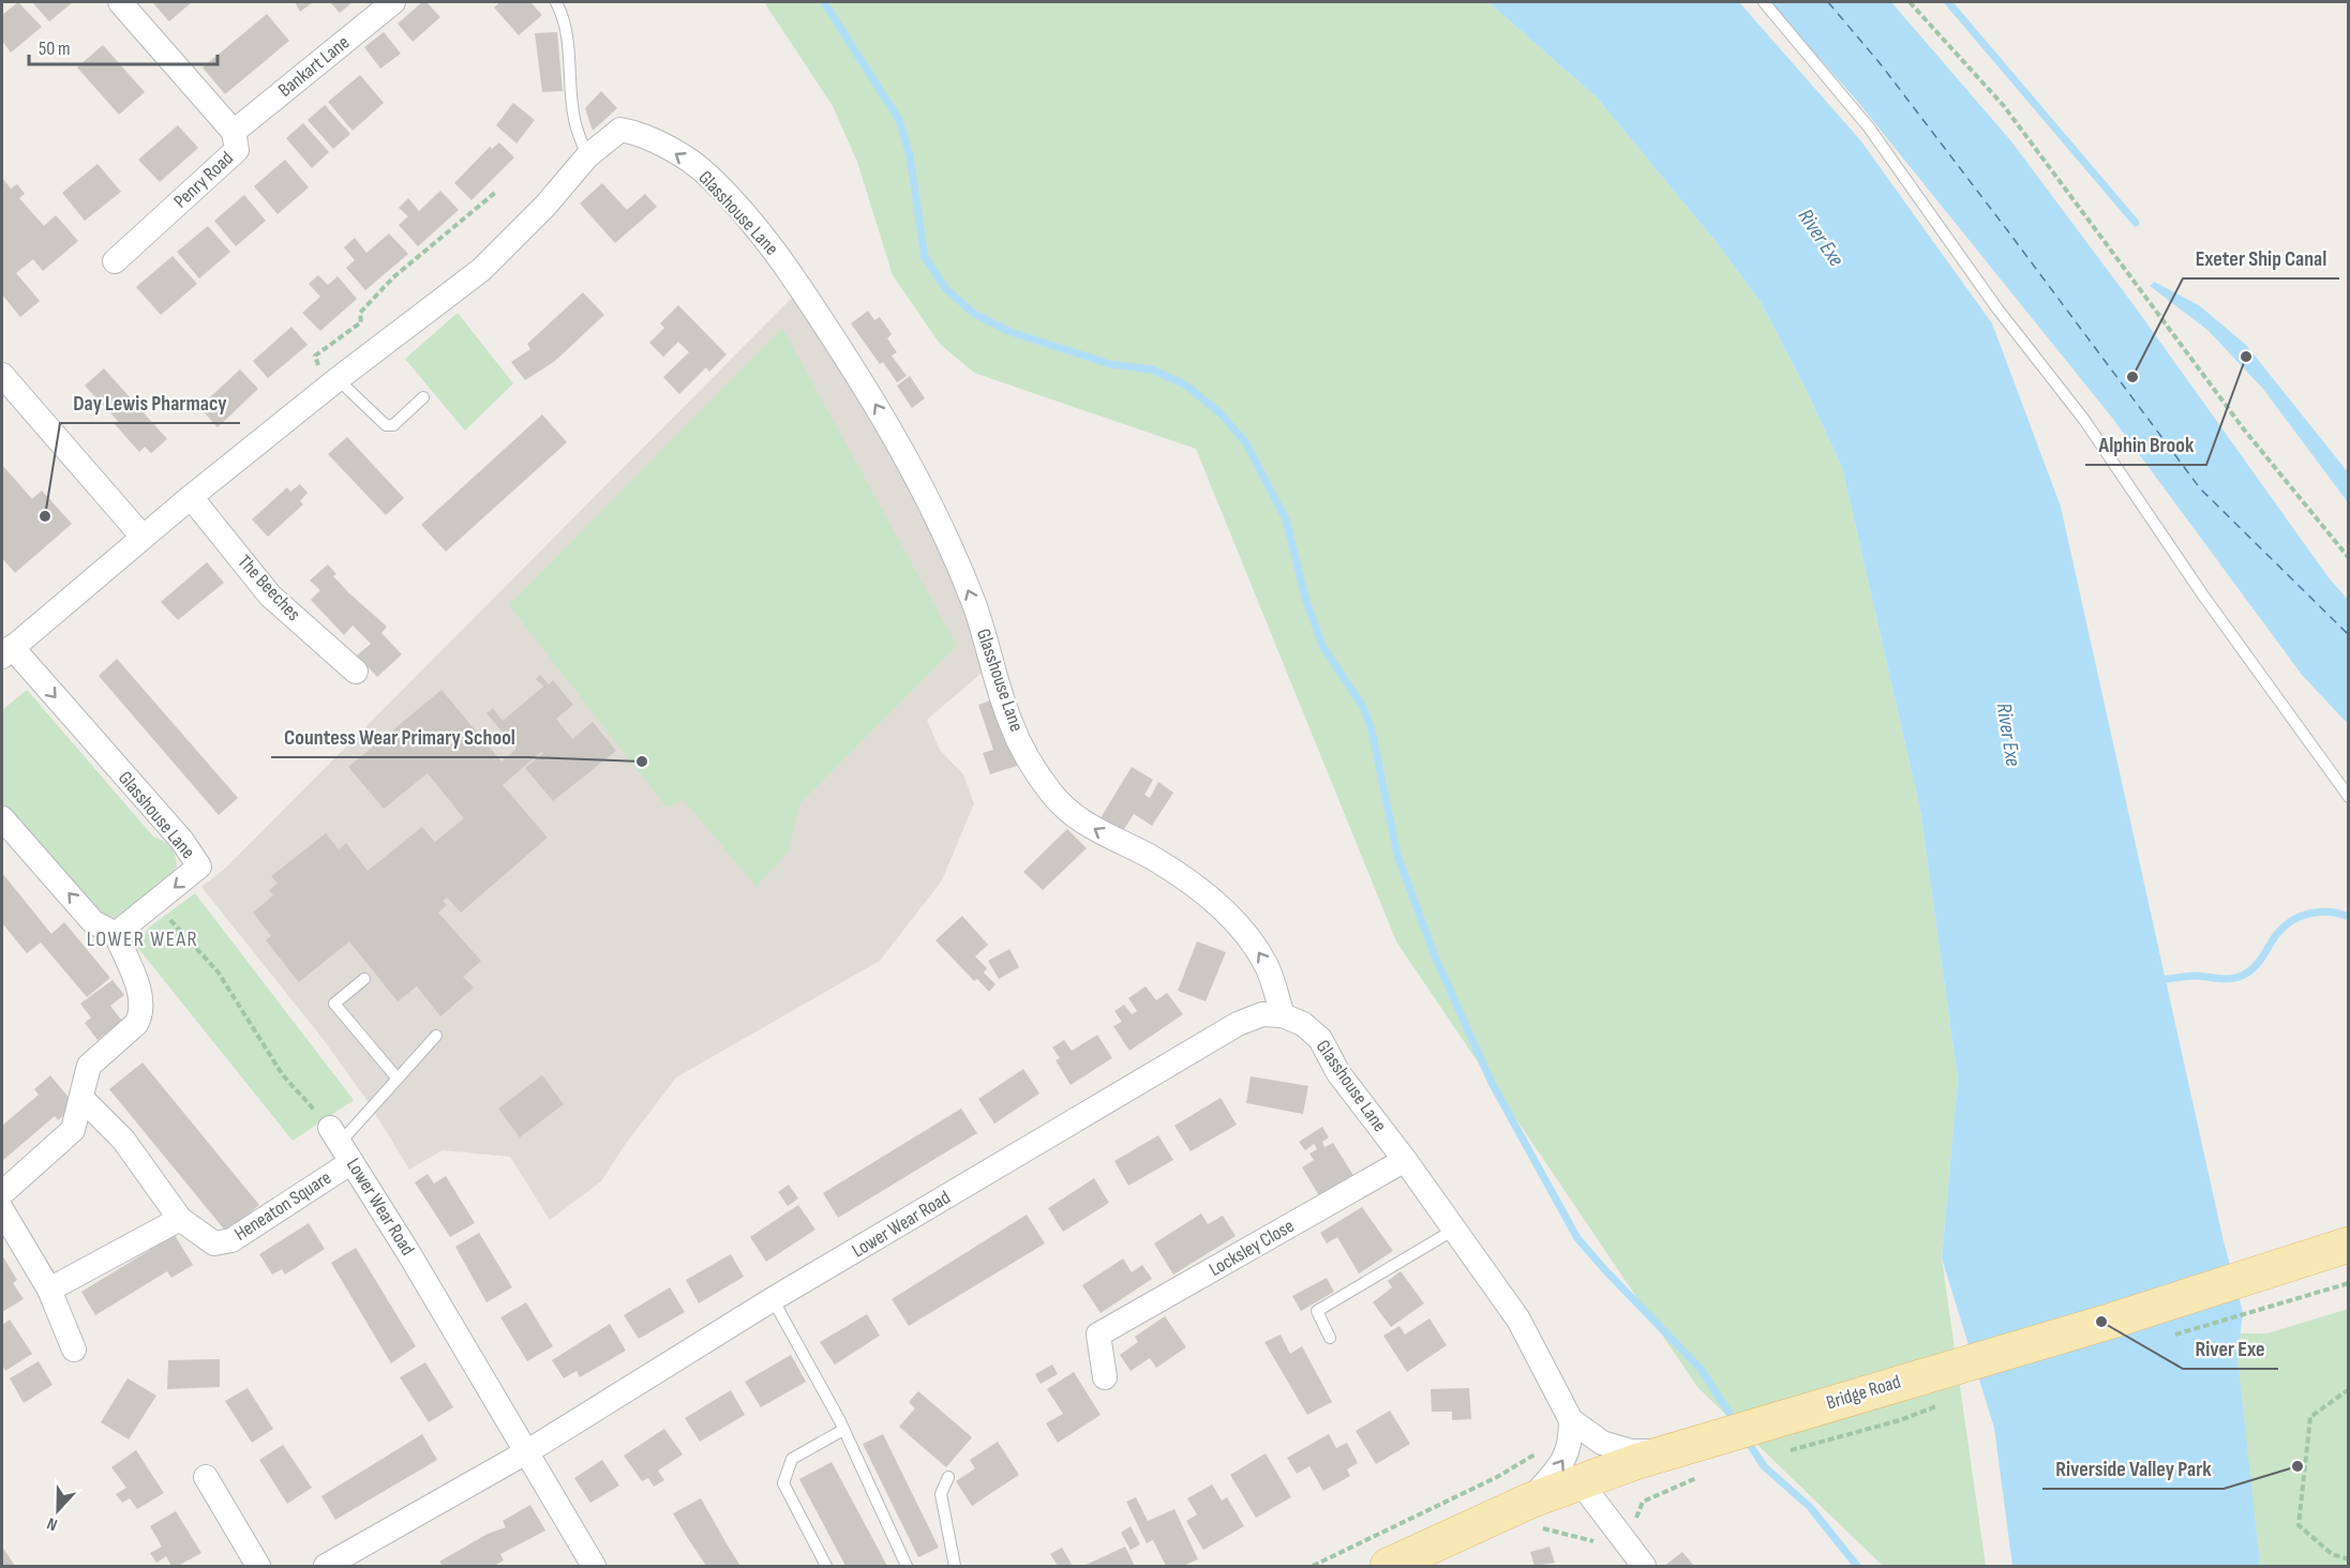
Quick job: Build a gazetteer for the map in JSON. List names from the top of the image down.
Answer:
{
  "streets": {
    "main road": ["Bridge Road"],
    "street": [
      "Bankart Lane",
      "Penry Road",
      "Glasshouse Lane",
      "The Beeches",
      "Heneaton Square",
      "Lower Wear Road",
      "Locksley Close"
    ]
  },
  "crossings": [
    ["Bankart Lane", "Penry Road"],
    ["Glasshouse Lane", "The Beeches"],
    ["Glasshouse Lane", "Lower Wear Road"],
    ["Glasshouse Lane", "Locksley Close"],
    ["Glasshouse Lane", "Bridge Road"],
    ["Heneaton Square", "Lower Wear Road"]
  ],
  "districts": ["LOWER WEAR"],
  "water": ["River Exe"],
  "places": [
    "Alphin Brook",
    "Exeter Ship Canal",
    "Day Lewis Pharmacy",
    "Countess Wear Primary School",
    "River Exe",
    "Riverside Valley Park"
  ],
  "scale_bar": "50 m",
  "north": "bottom"
}
